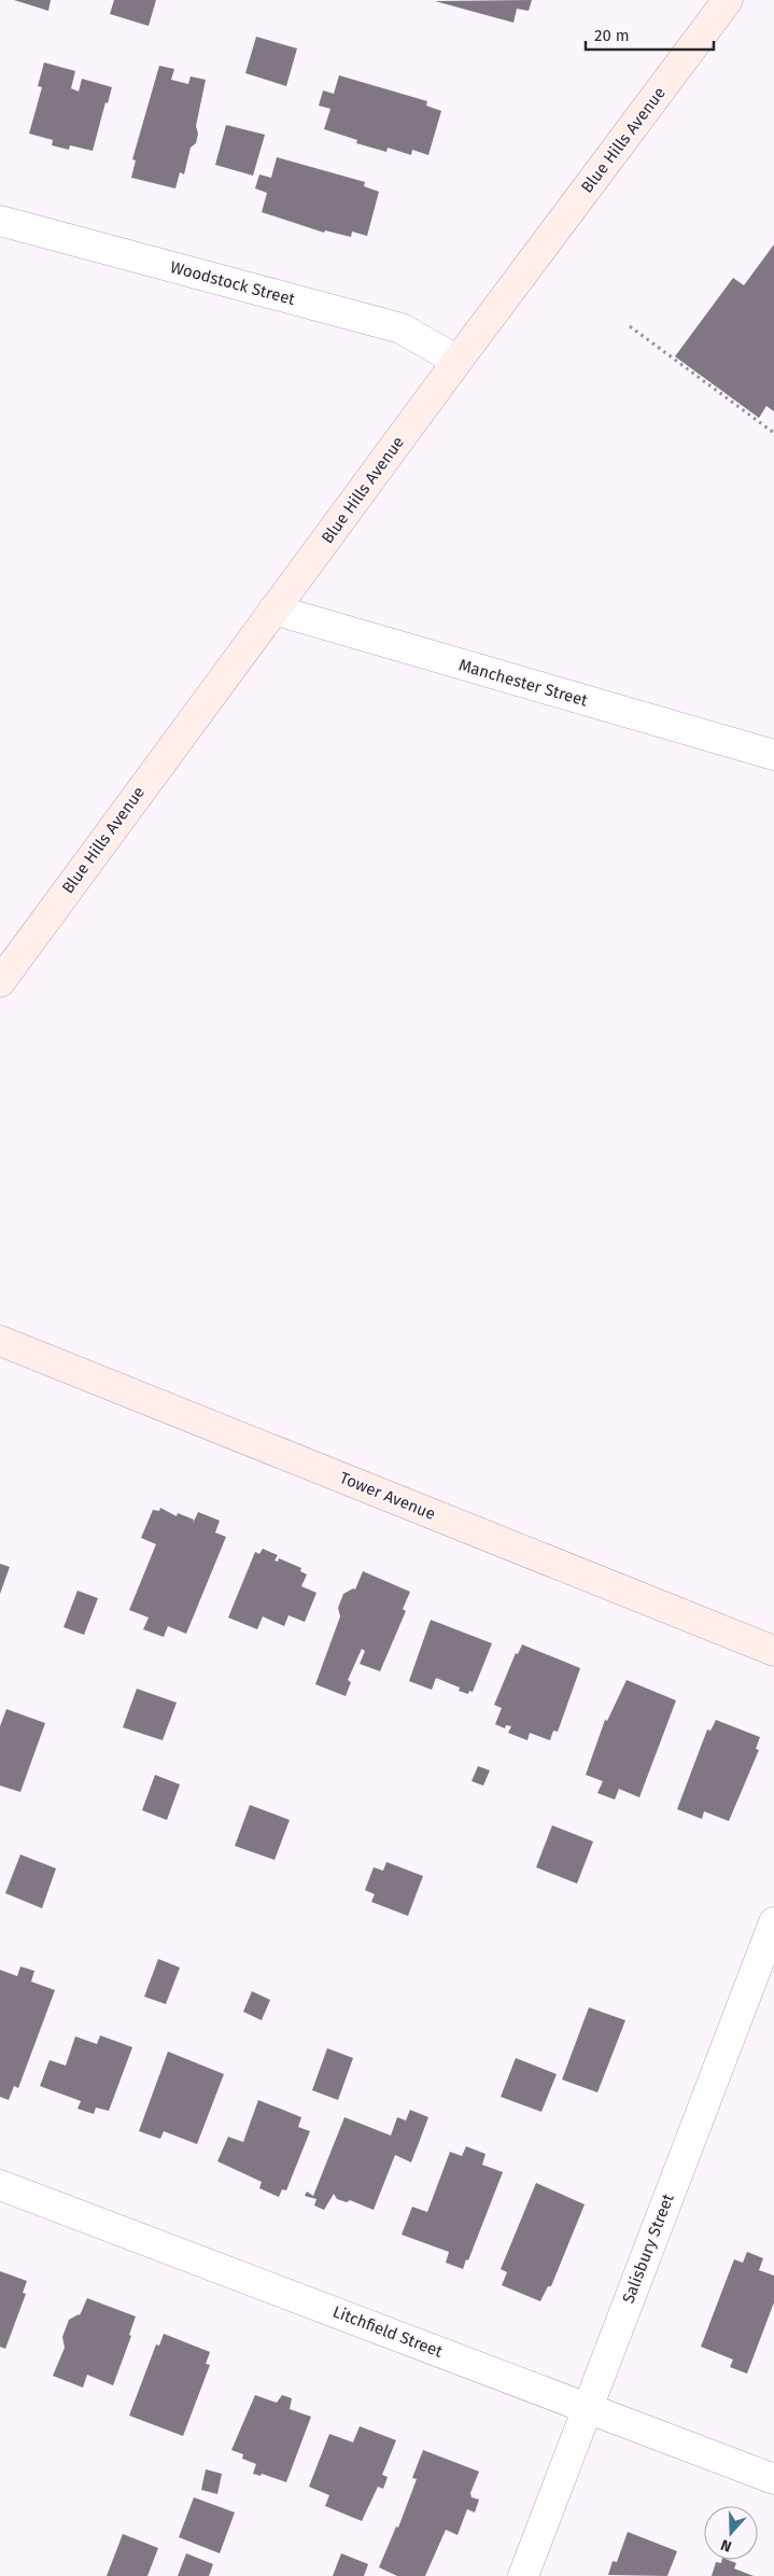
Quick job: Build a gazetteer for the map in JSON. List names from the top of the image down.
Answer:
{
  "streets": {
    "main road": ["Blue Hills Avenue", "Tower Avenue"],
    "street": [
      "Woodstock Street",
      "Manchester Street",
      "Salisbury Street",
      "Litchfield Street"
    ]
  },
  "crossings": [
    ["Blue Hills Avenue", "Woodstock Street"],
    ["Blue Hills Avenue", "Manchester Street"],
    ["Salisbury Street", "Litchfield Street"]
  ],
  "scale_bar": "20 m",
  "north": "bottom"
}
